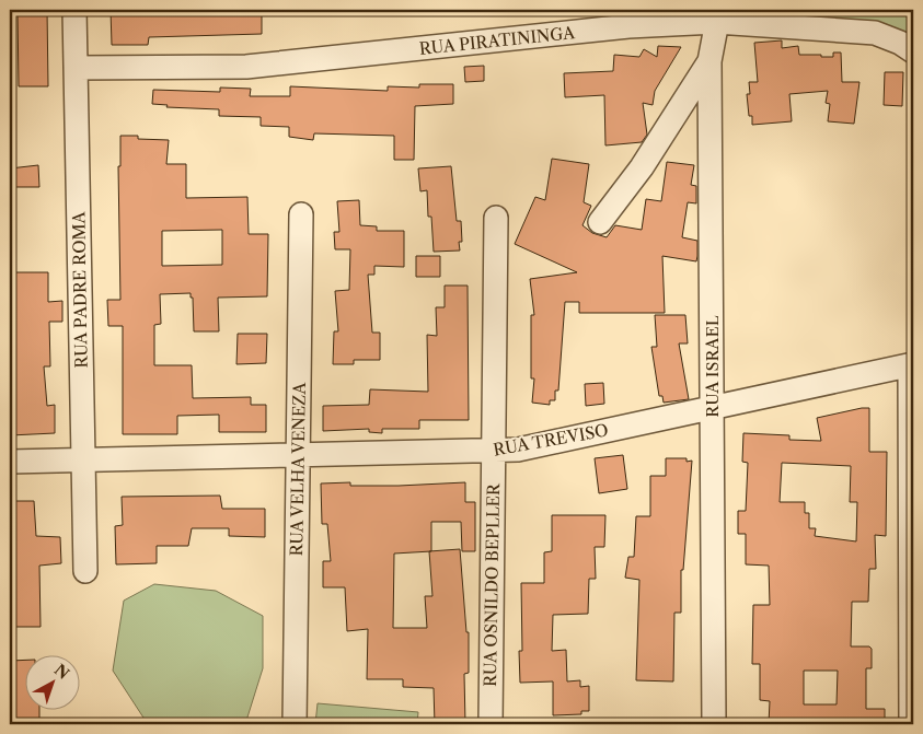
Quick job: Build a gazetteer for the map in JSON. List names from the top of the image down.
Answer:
{
  "streets": {
    "street": [
      "RUA PIRATININGA",
      "RUA PADRE ROMA",
      "RUA ISRAEL",
      "RUA TREVISO",
      "RUA VELHA VENEZA",
      "RUA OSNILDO BEPLLER"
    ]
  },
  "crossings": [
    ["RUA PIRATININGA", "RUA PADRE ROMA"],
    ["RUA PIRATININGA", "RUA ISRAEL"],
    ["RUA PADRE ROMA", "RUA TREVISO"],
    ["RUA ISRAEL", "RUA TREVISO"],
    ["RUA TREVISO", "RUA VELHA VENEZA"],
    ["RUA TREVISO", "RUA OSNILDO BEPLLER"]
  ],
  "north": "top right"
}
